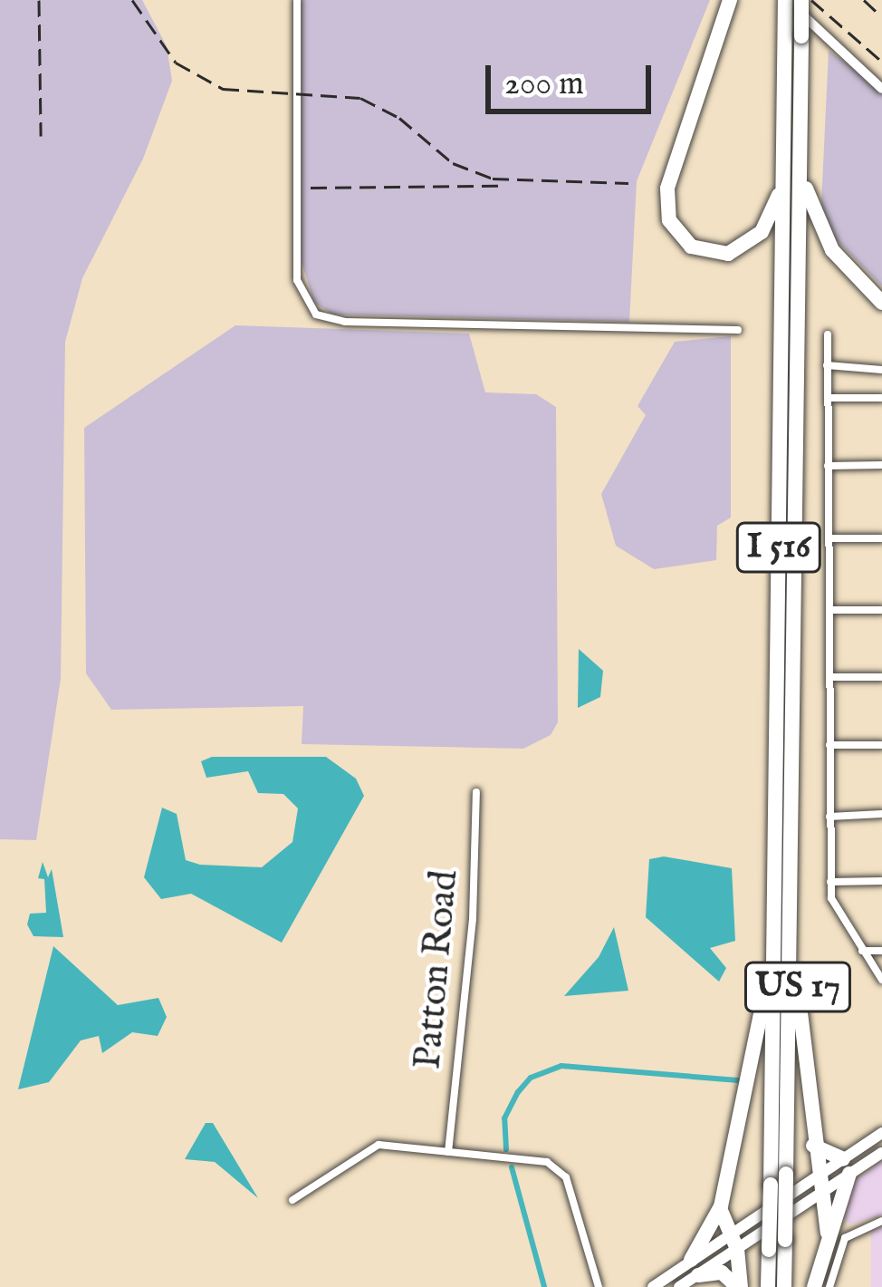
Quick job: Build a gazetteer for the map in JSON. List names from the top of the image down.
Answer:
{
  "streets": {
    "highway": ["I 516", "US 17"],
    "street": ["Patton Road"]
  },
  "crossings": [
    ["I 516", "US 17"]
  ],
  "scale_bar": "200 m"
}
